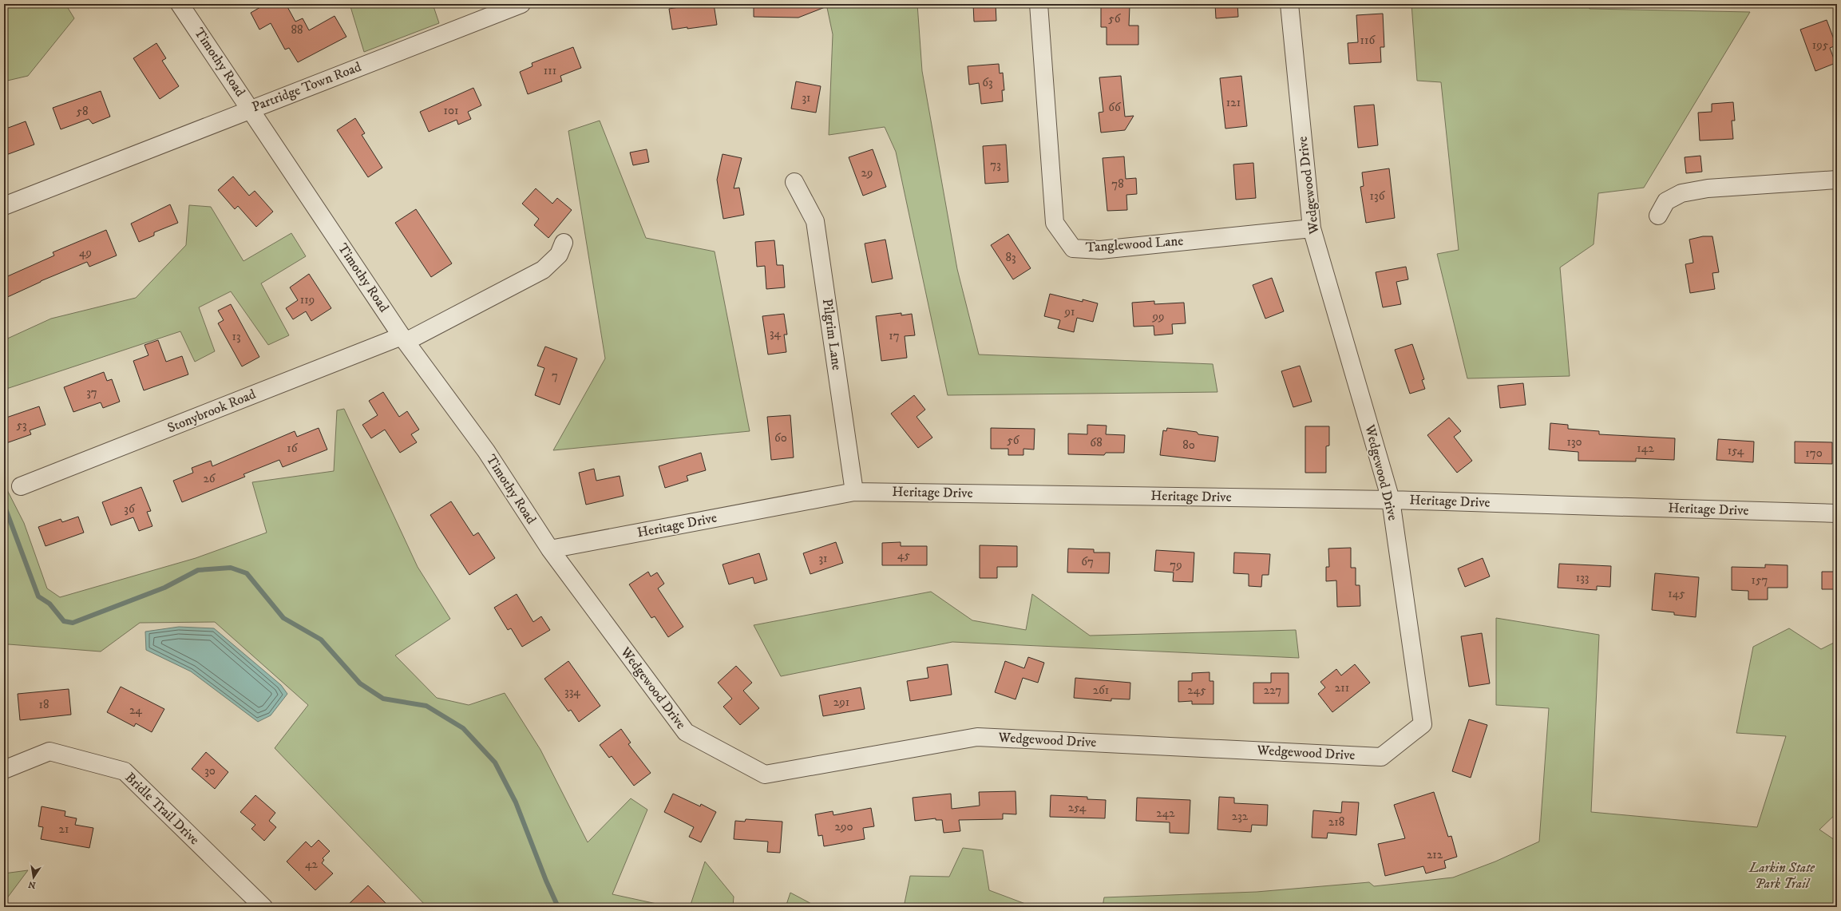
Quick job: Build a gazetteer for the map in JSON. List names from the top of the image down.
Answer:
{
  "streets": {
    "street": [
      "Timothy Road",
      "Partridge Town Road",
      "Wedgewood Drive",
      "Tanglewood Lane",
      "Pilgrim Lane",
      "Stonybrook Road",
      "Heritage Drive",
      "Bridle Trail Drive"
    ]
  },
  "crossings": [
    ["Timothy Road", "Partridge Town Road"],
    ["Timothy Road", "Wedgewood Drive"],
    ["Timothy Road", "Stonybrook Road"],
    ["Timothy Road", "Heritage Drive"],
    ["Wedgewood Drive", "Tanglewood Lane"],
    ["Wedgewood Drive", "Heritage Drive"],
    ["Pilgrim Lane", "Heritage Drive"]
  ],
  "parks": ["Larkin State Park Trail"],
  "house_numbers": [
    "56",
    "88",
    "116",
    "195",
    "111",
    "63",
    "31",
    "121",
    "66",
    "101",
    "58",
    "73",
    "29",
    "78",
    "136",
    "49",
    "83",
    "119",
    "91",
    "99",
    "34",
    "17",
    "13",
    "7",
    "37",
    "53",
    "60",
    "56",
    "130",
    "68",
    "80",
    "16",
    "142",
    "154",
    "170",
    "26",
    "36",
    "45",
    "31",
    "67",
    "79",
    "133",
    "157",
    "145",
    "211",
    "261",
    "245",
    "227",
    "334",
    "291",
    "18",
    "24",
    "30",
    "254",
    "242",
    "232",
    "218",
    "290",
    "21",
    "212",
    "42"
  ],
  "north": "bottom"
}
